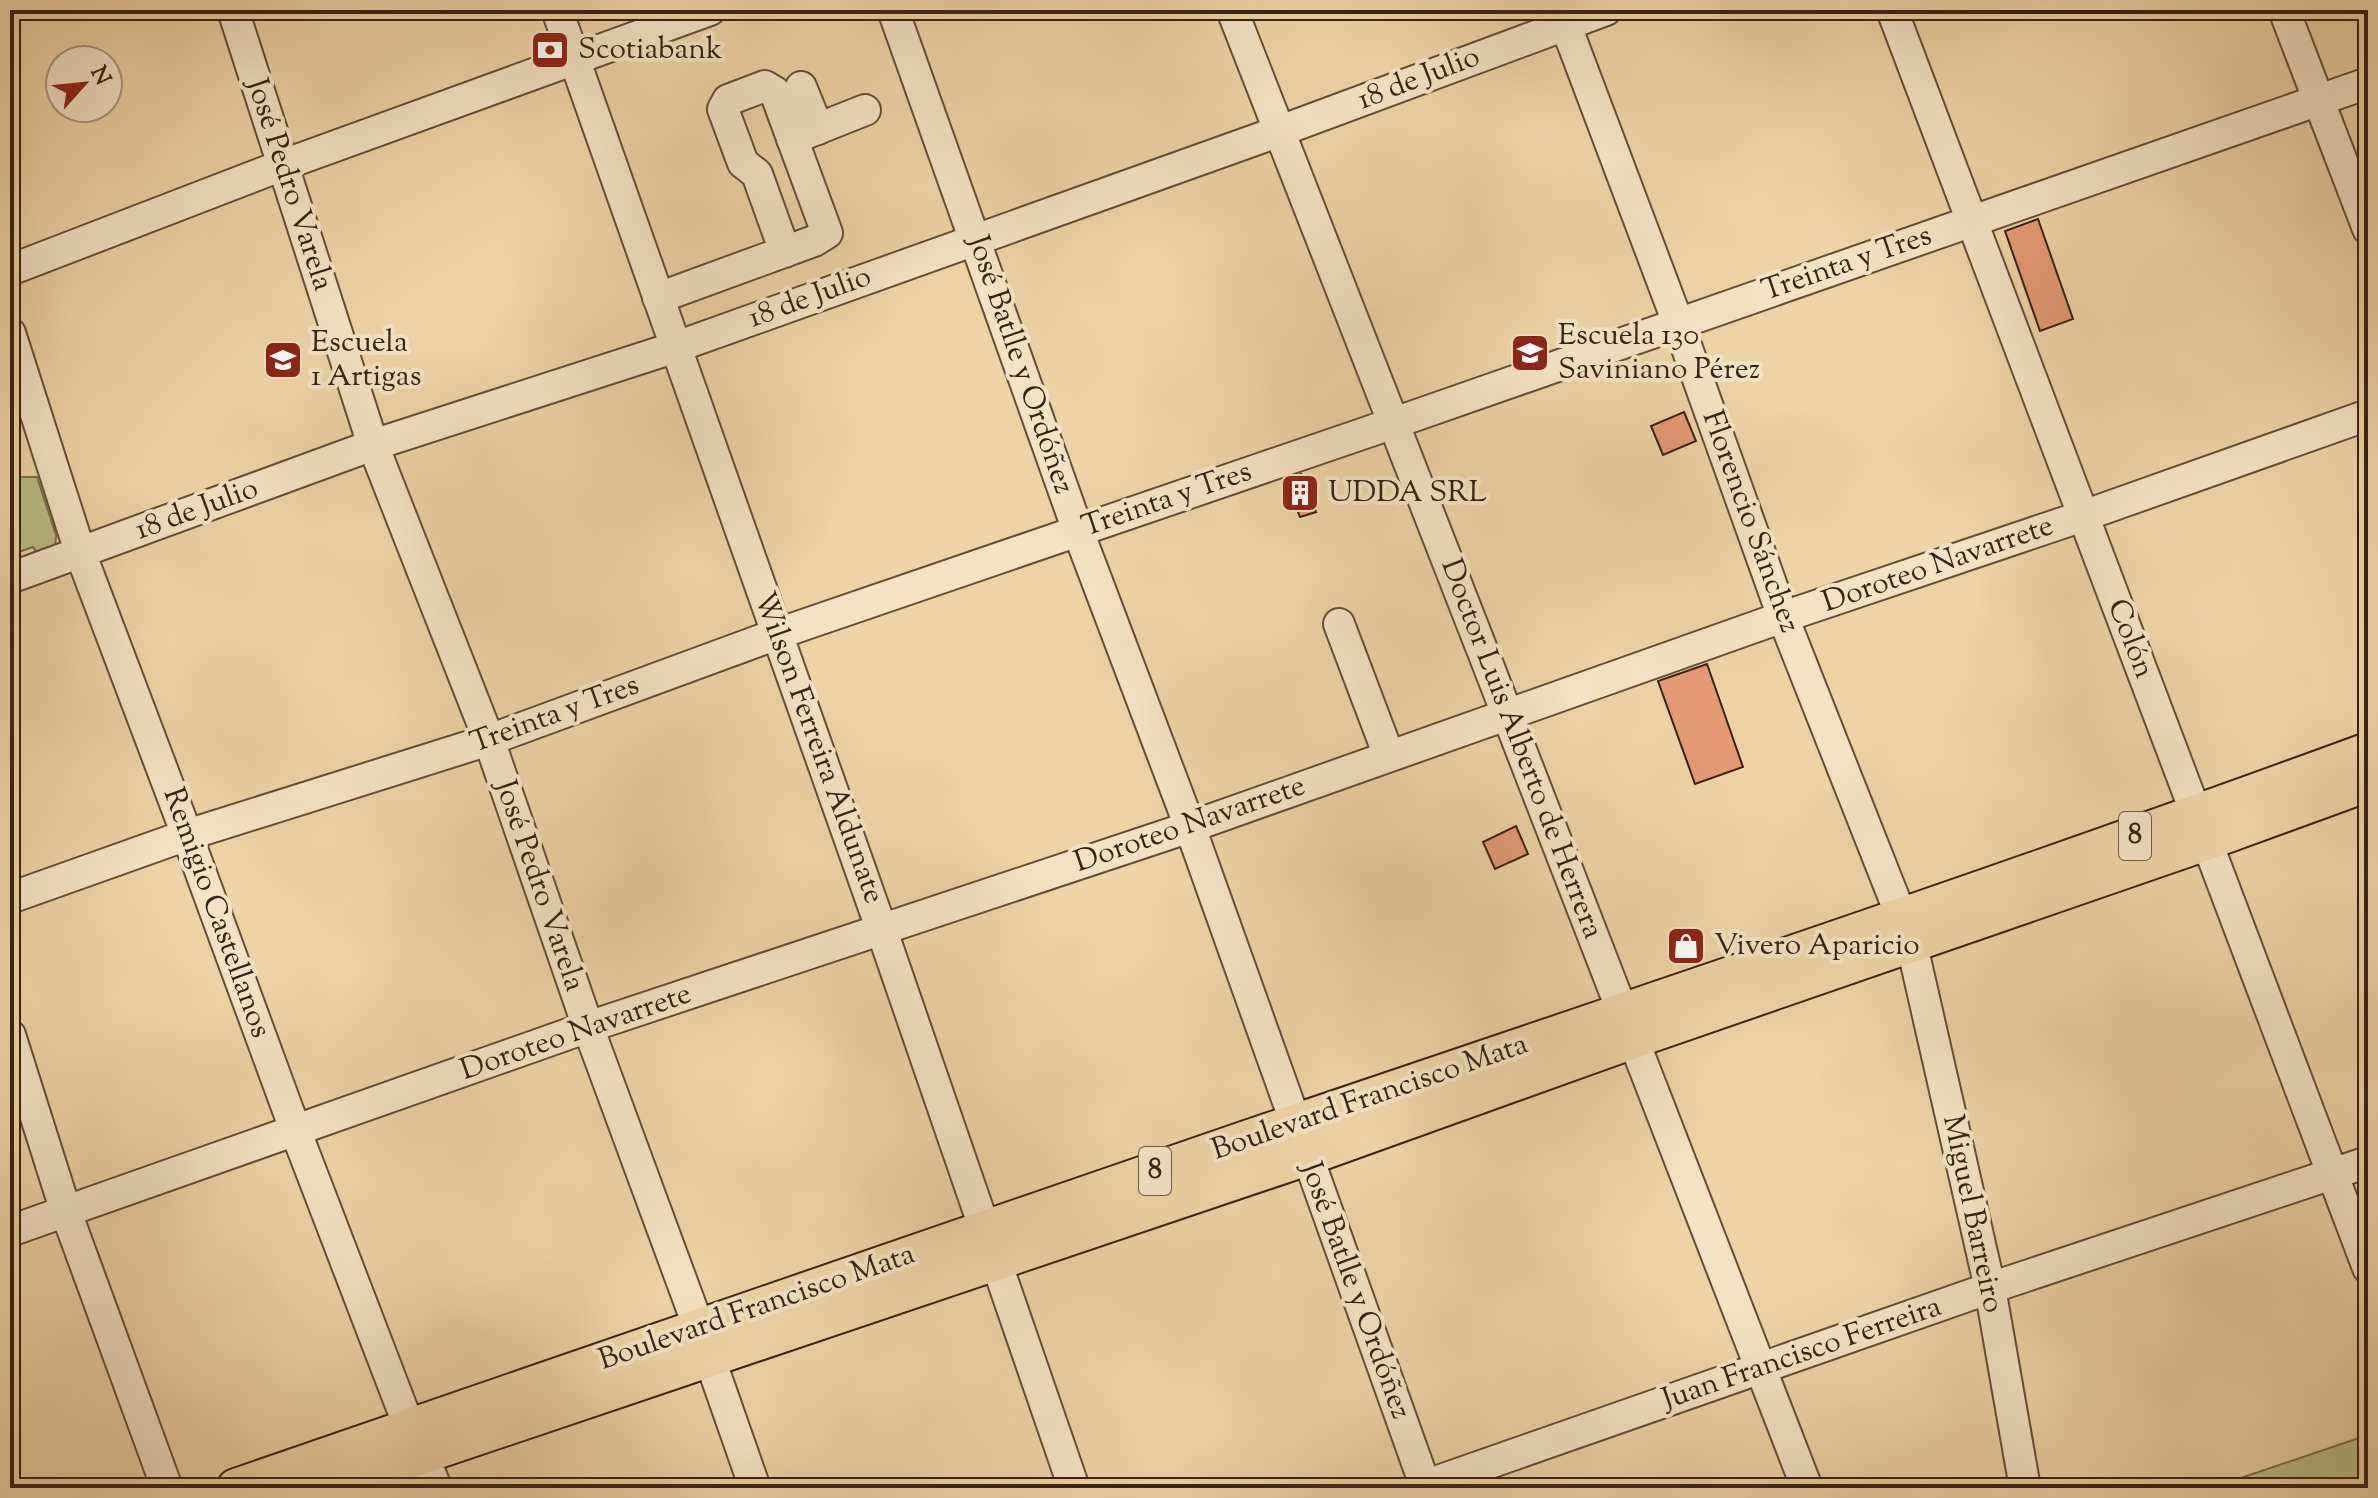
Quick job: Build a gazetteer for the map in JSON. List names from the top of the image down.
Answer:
{
  "streets": {
    "main road": ["8", "Boulevard Francisco Mata"],
    "street": [
      "18 de Julio",
      "José Pedro Varela",
      "Treinta y Tres",
      "José Batlle y Ordóñez",
      "Florencio Sánchez",
      "Doroteo Navarrete",
      "Colón",
      "Wilson Ferreira Aldunate",
      "Doctor Luis Alberto de Herrera",
      "Remigio Castellanos",
      "Miguel Barreiro",
      "Juan Francisco Ferreira"
    ]
  },
  "crossings": [
    ["18 de Julio", "José Pedro Varela"],
    ["18 de Julio", "José Batlle y Ordóñez"],
    ["18 de Julio", "Florencio Sánchez"],
    ["18 de Julio", "Wilson Ferreira Aldunate"],
    ["18 de Julio", "Doctor Luis Alberto de Herrera"],
    ["18 de Julio", "Remigio Castellanos"],
    ["José Pedro Varela", "Treinta y Tres"],
    ["José Pedro Varela", "Doroteo Navarrete"],
    ["José Pedro Varela", "Boulevard Francisco Mata"],
    ["Treinta y Tres", "José Batlle y Ordóñez"],
    ["Treinta y Tres", "Florencio Sánchez"],
    ["Treinta y Tres", "Colón"],
    ["Treinta y Tres", "Wilson Ferreira Aldunate"],
    ["Treinta y Tres", "Doctor Luis Alberto de Herrera"],
    ["Treinta y Tres", "Remigio Castellanos"],
    ["José Batlle y Ordóñez", "Doroteo Navarrete"],
    ["José Batlle y Ordóñez", "Boulevard Francisco Mata"],
    ["José Batlle y Ordóñez", "Juan Francisco Ferreira"],
    ["Florencio Sánchez", "Doroteo Navarrete"],
    ["Florencio Sánchez", "Boulevard Francisco Mata"],
    ["Florencio Sánchez", "Miguel Barreiro"],
    ["Doroteo Navarrete", "Colón"],
    ["Doroteo Navarrete", "Wilson Ferreira Aldunate"],
    ["Doroteo Navarrete", "Doctor Luis Alberto de Herrera"],
    ["Doroteo Navarrete", "Remigio Castellanos"],
    ["Colón", "Boulevard Francisco Mata"],
    ["Colón", "Juan Francisco Ferreira"],
    ["Wilson Ferreira Aldunate", "Boulevard Francisco Mata"],
    ["Doctor Luis Alberto de Herrera", "Boulevard Francisco Mata"],
    ["Doctor Luis Alberto de Herrera", "Juan Francisco Ferreira"],
    ["Remigio Castellanos", "Boulevard Francisco Mata"],
    ["Boulevard Francisco Mata", "Miguel Barreiro"],
    ["Miguel Barreiro", "Juan Francisco Ferreira"]
  ],
  "places": {
    "bank": ["Scotiabank"],
    "school or university": ["Escuela 130 Saviniano Pérez", "Escuela 1 Artigas"],
    "building": ["UDDA SRL"],
    "shop": ["Vivero Aparicio"]
  },
  "north": "top right"
}
